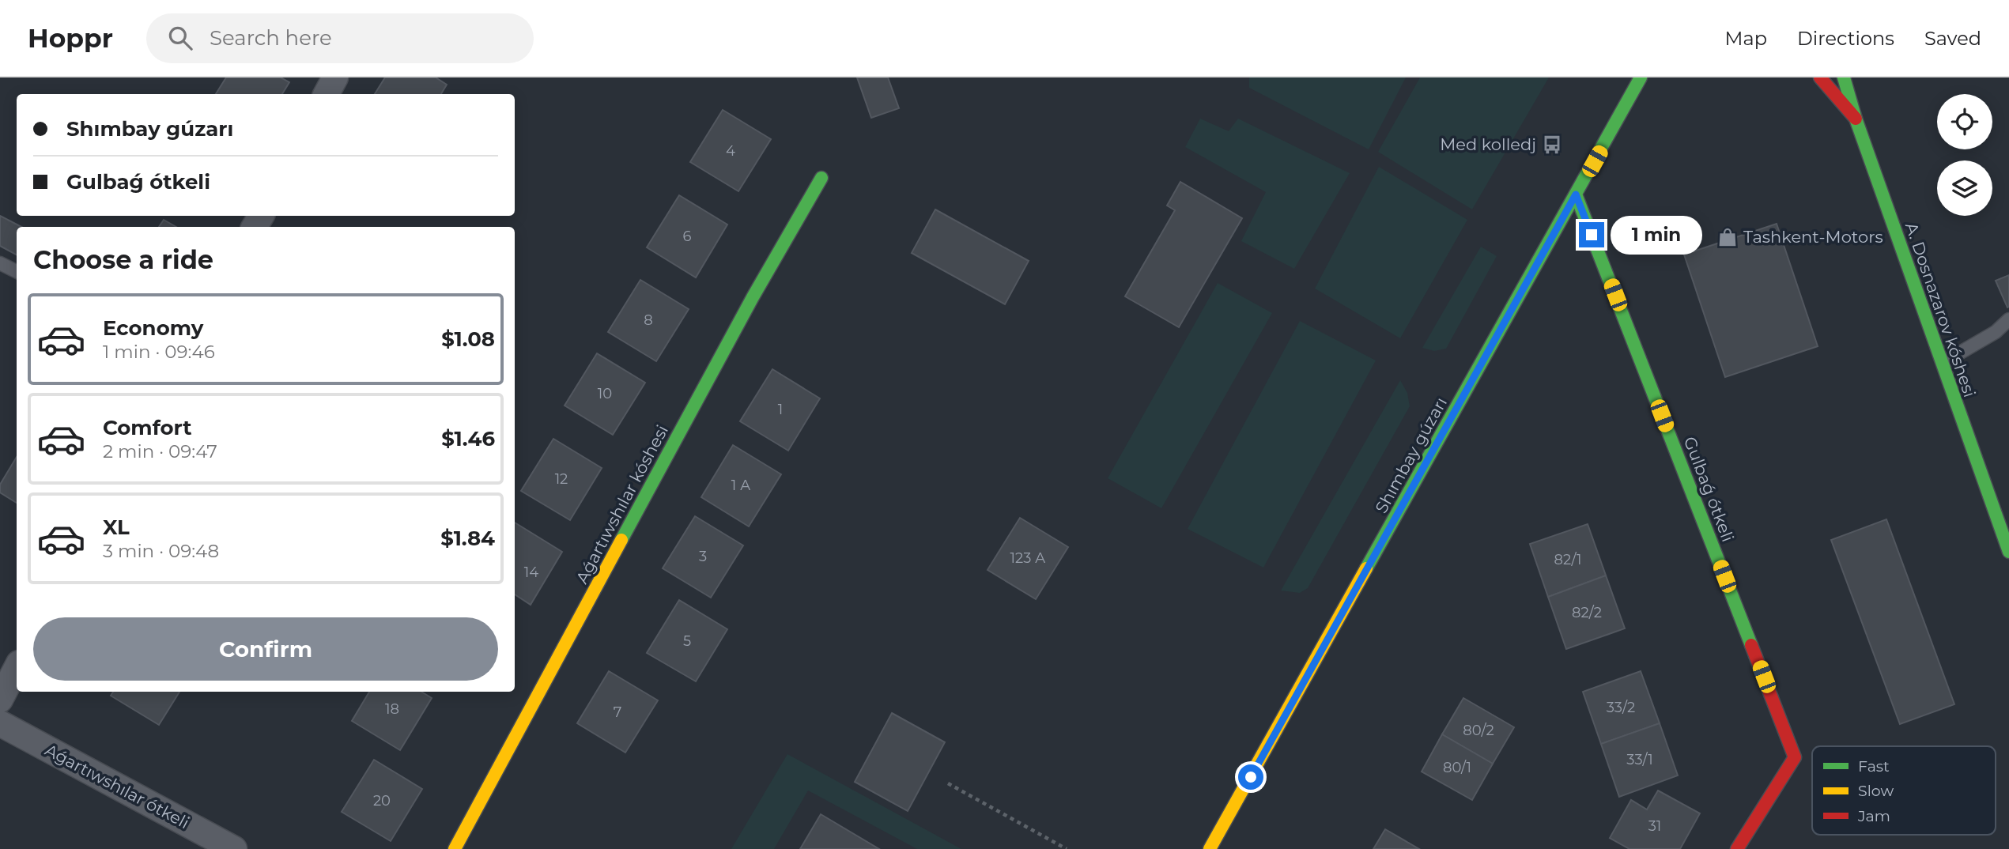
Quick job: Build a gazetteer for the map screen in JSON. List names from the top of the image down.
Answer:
{
  "streets": {
    "street": [
      "A. Dosnazarov kóshesi",
      "Shımbay gúzarı",
      "Gulbaǵ ótkeli",
      "Aǵartıwshılar kóshesi",
      "Aǵartıwshılar ótkeli"
    ]
  },
  "crossings": [
    ["Shımbay gúzarı", "Gulbaǵ ótkeli"]
  ],
  "places": {
    "bus stop": ["Med kolledj"],
    "shop": ["Tashkent-Motors"]
  },
  "house_numbers": [
    "4",
    "6",
    "8",
    "10",
    "1",
    "12",
    "1 А",
    "3",
    "123 А",
    "82/1",
    "14",
    "82/2",
    "5",
    "33/2",
    "18",
    "7",
    "80/2",
    "33/1",
    "80/1",
    "20",
    "31"
  ],
  "legend": ["Fast", "Slow", "Jam"],
  "page": {
    "header": "Hoppr",
    "search": "Search here",
    "nav": ["Map", "Directions", "Saved"],
    "banner": ["Shımbay gúzarı", "Gulbaǵ ótkeli"],
    "bubble": "1 min",
    "heading": "Choose a ride",
    "list": [
      {
        "name": "Economy",
        "note": "1 min · 09:46",
        "value": "$1.08"
      },
      {
        "name": "Comfort",
        "note": "2 min · 09:47",
        "value": "$1.46"
      },
      {
        "name": "XL",
        "note": "3 min · 09:48",
        "value": "$1.84"
      }
    ],
    "buttons": "Confirm"
  }
}
